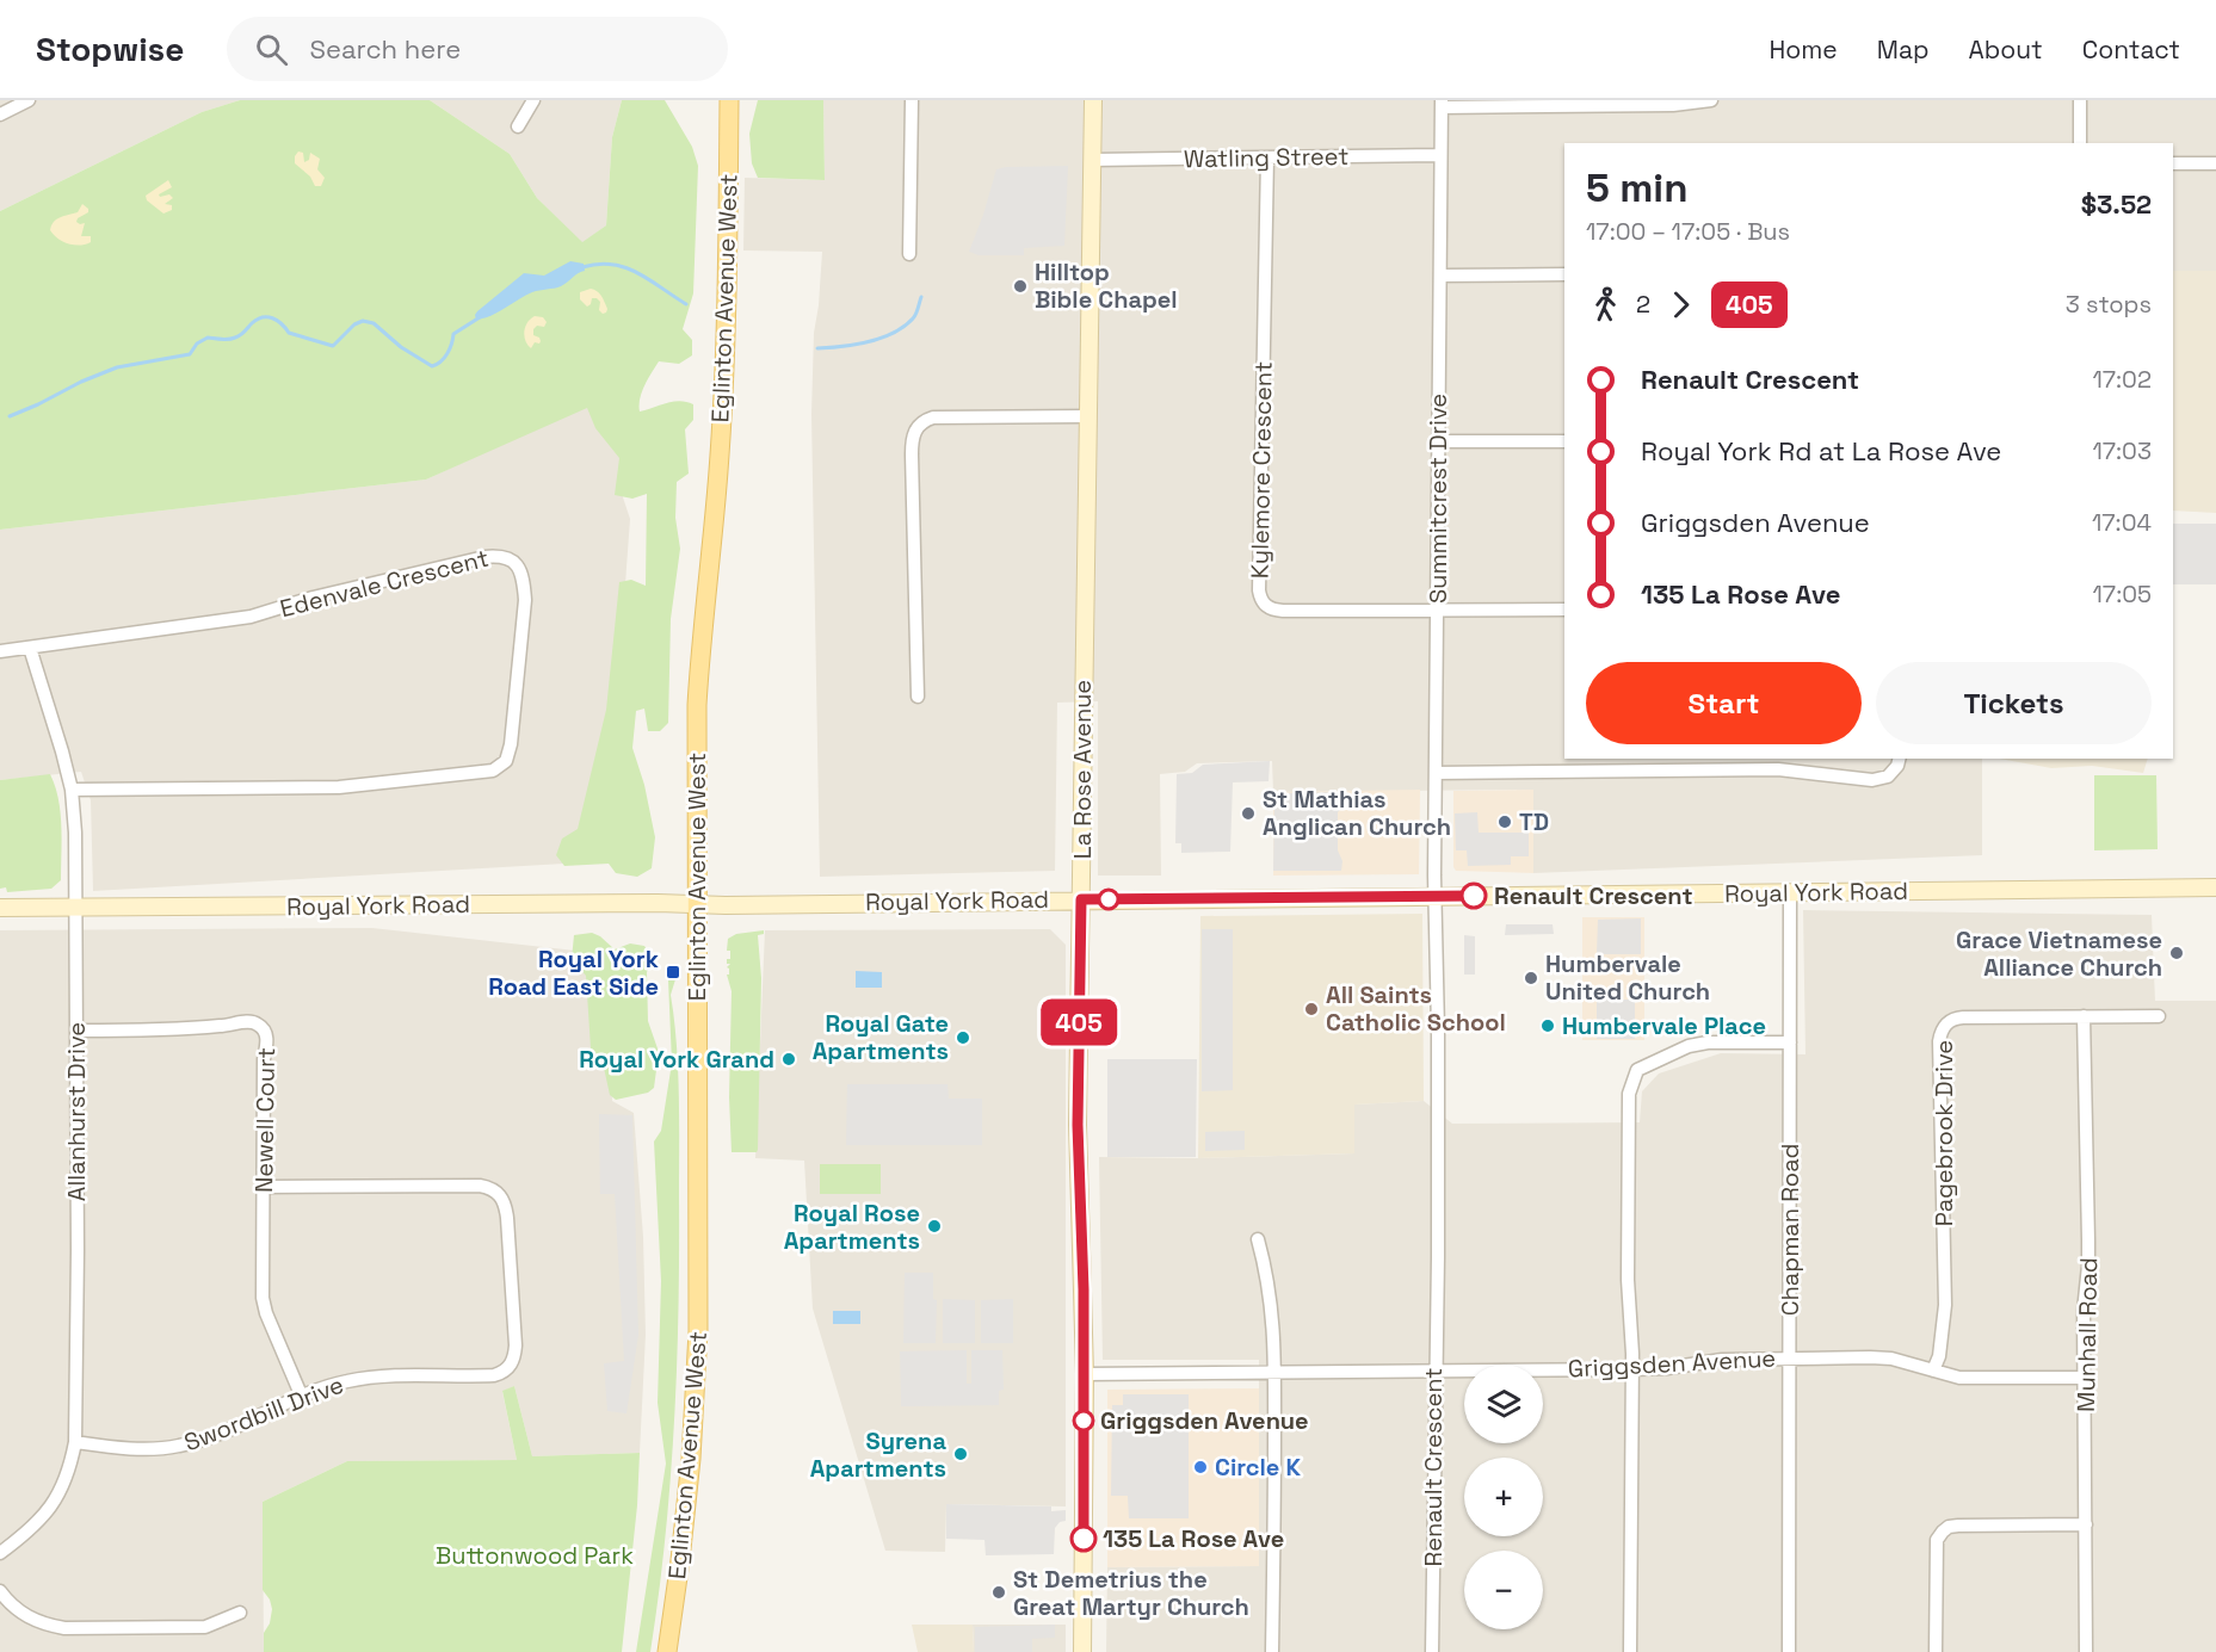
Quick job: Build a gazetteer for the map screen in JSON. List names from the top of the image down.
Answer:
{
  "streets": {
    "main road": ["Eglinton Avenue West", "La Rose Avenue", "Royal York Road"],
    "street": [
      "Watling Street",
      "Kylemore Crescent",
      "Summitcrest Drive",
      "Edenvale Crescent",
      "Allanhurst Drive",
      "Newell Court",
      "Pagebrook Drive",
      "Chapman Road",
      "Munhall Road",
      "Griggsden Avenue",
      "Swordbill Drive",
      "Renault Crescent"
    ]
  },
  "crossings": [
    ["Watling Street", "Kylemore Crescent"],
    ["Watling Street", "Summitcrest Drive"],
    ["Watling Street", "La Rose Avenue"],
    ["Eglinton Avenue West", "Royal York Road"],
    ["Kylemore Crescent", "Summitcrest Drive"],
    ["Summitcrest Drive", "Royal York Road"],
    ["Summitcrest Drive", "Renault Crescent"],
    ["Edenvale Crescent", "Allanhurst Drive"],
    ["La Rose Avenue", "Royal York Road"],
    ["La Rose Avenue", "Griggsden Avenue"],
    ["Royal York Road", "Allanhurst Drive"],
    ["Royal York Road", "Chapman Road"],
    ["Royal York Road", "Renault Crescent"],
    ["Allanhurst Drive", "Newell Court"],
    ["Allanhurst Drive", "Swordbill Drive"],
    ["Newell Court", "Swordbill Drive"],
    ["Pagebrook Drive", "Munhall Road"],
    ["Pagebrook Drive", "Griggsden Avenue"],
    ["Chapman Road", "Griggsden Avenue"],
    ["Munhall Road", "Griggsden Avenue"],
    ["Griggsden Avenue", "Renault Crescent"]
  ],
  "parks": ["Buttonwood Park"],
  "places": {
    "other": [
      "Hilltop Bible Chapel",
      "St Mathias Anglican Church",
      "TD",
      "Renault Crescent",
      "Grace Vietnamese Alliance Church",
      "Humbervale United Church",
      "All Saints Catholic School",
      "Humbervale Place",
      "Royal Gate Apartments",
      "Royal York Grand",
      "Royal Rose Apartments",
      "Griggsden Avenue",
      "Syrena Apartments",
      "Circle K",
      "135 La Rose Ave",
      "St Demetrius the Great Martyr Church"
    ],
    "transit": ["Royal York Road East Side"]
  },
  "lines": ["bus line 405"],
  "page": {
    "header": "Stopwise",
    "search": "Search here",
    "nav": [
      "Home",
      "Map",
      "About",
      "Contact"
    ],
    "on_map": "405",
    "heading": ["5 min", "17:00 – 17:05 · Bus", "$3.52"],
    "legs": ["2", "405", "3 stops"],
    "list": [
      {
        "name": "Renault Crescent",
        "value": "17:02"
      },
      {
        "name": "Royal York Rd at La Rose Ave",
        "value": "17:03"
      },
      {
        "name": "Griggsden Avenue",
        "value": "17:04"
      },
      {
        "name": "135 La Rose Ave",
        "value": "17:05"
      }
    ],
    "buttons": ["Start", "Tickets"],
    "map_buttons": ["+", "−"]
  }
}
